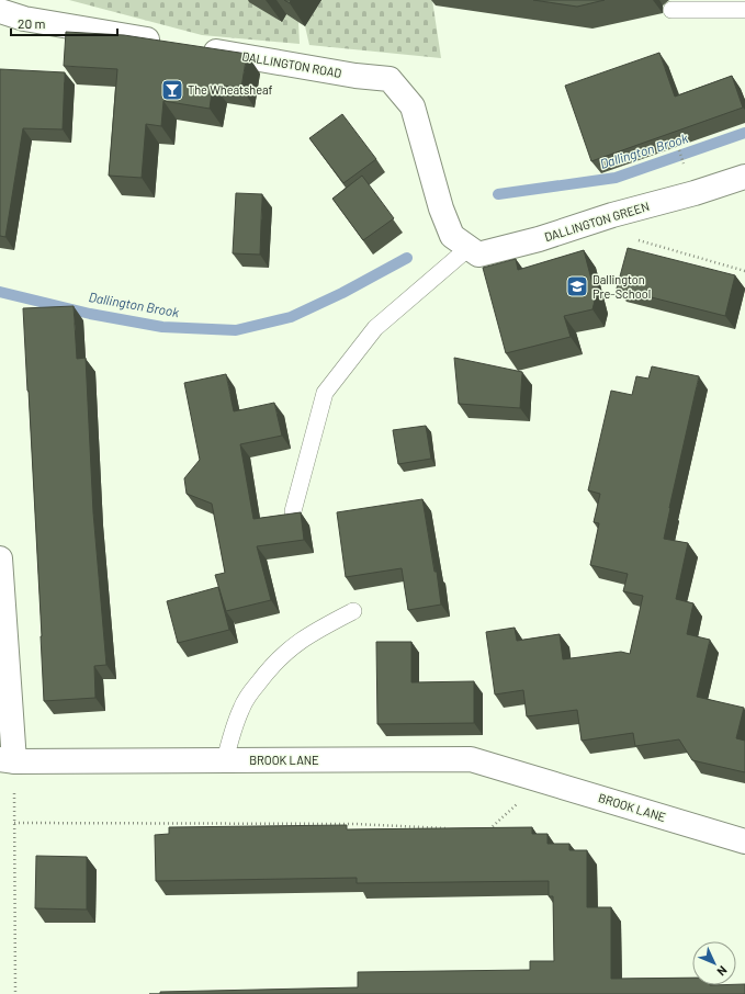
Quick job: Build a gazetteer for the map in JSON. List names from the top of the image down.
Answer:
{
  "streets": {
    "street": ["DALLINGTON ROAD", "DALLINGTON GREEN", "BROOK LANE"]
  },
  "crossings": [
    ["DALLINGTON ROAD", "DALLINGTON GREEN"]
  ],
  "water": ["Dallington Brook"],
  "places": {
    "bar": ["The Wheatsheaf"],
    "school or university": ["Dallington Pre-School"]
  },
  "scale_bar": "20 m",
  "north": "bottom right"
}
